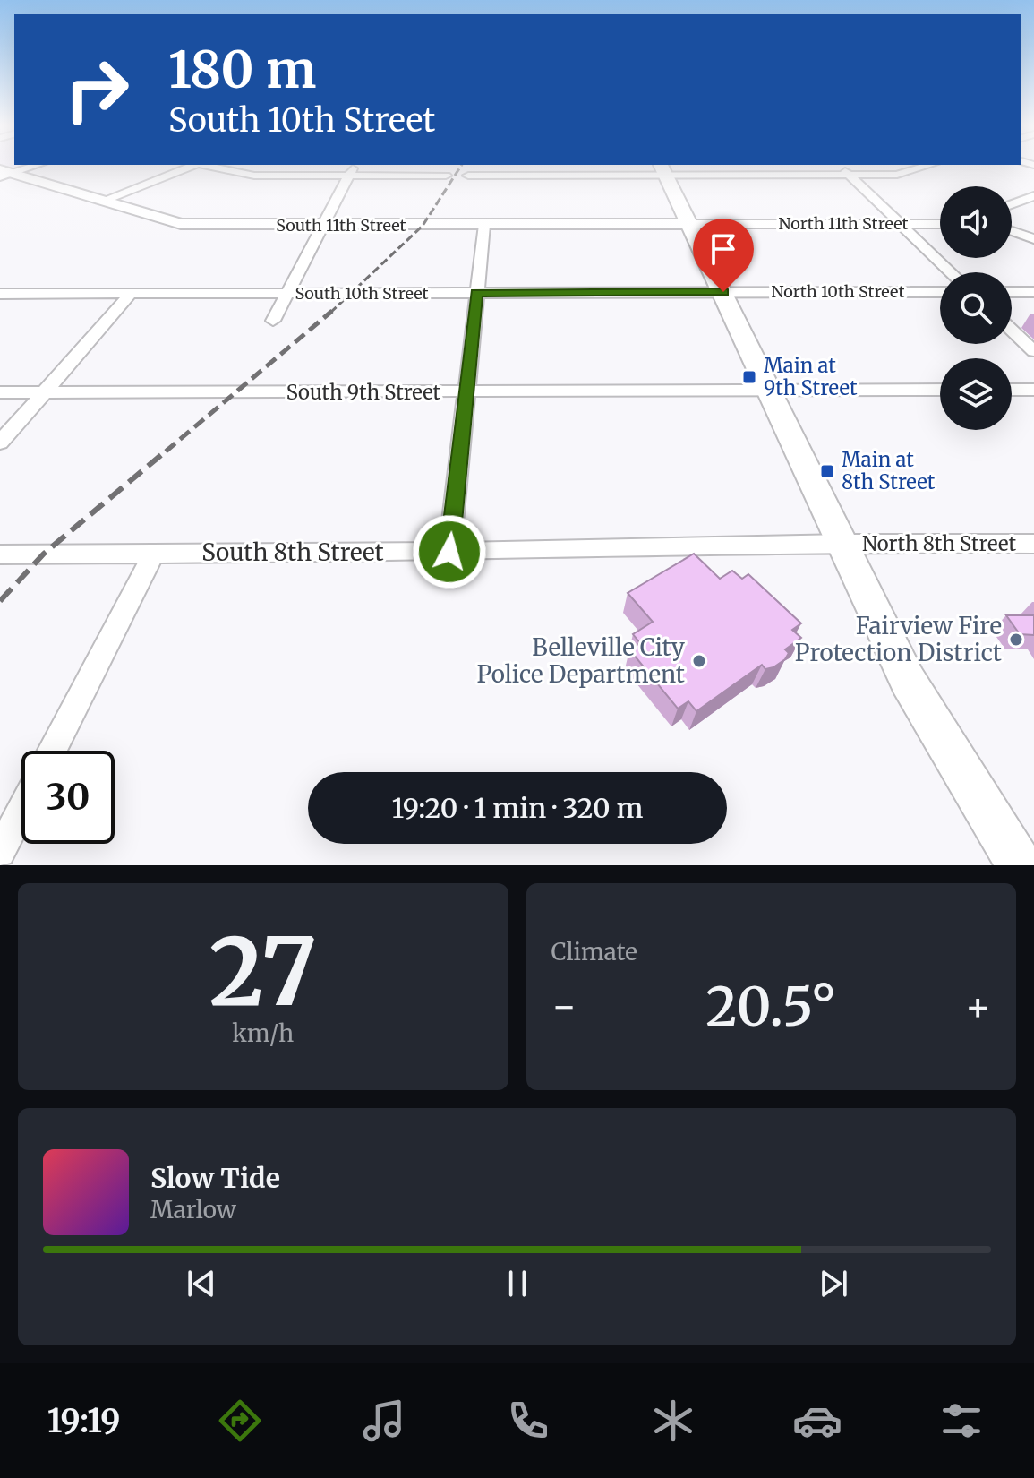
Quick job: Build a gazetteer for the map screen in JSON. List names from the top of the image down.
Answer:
{
  "streets": {
    "street": [
      "North 11th Street",
      "South 11th Street",
      "North 10th Street",
      "South 10th Street",
      "South 9th Street",
      "North 8th Street",
      "South 8th Street"
    ]
  },
  "crossings": [
    ["North 11th Street", "South 11th Street"],
    ["North 10th Street", "South 10th Street"],
    ["North 8th Street", "South 8th Street"]
  ],
  "places": {
    "transit": ["Main at 9th Street", "Main at 8th Street"],
    "other": ["Fairview Fire Protection District", "Belleville City Police Department"]
  },
  "page": {
    "turn": ["180 m", "South 10th Street"],
    "limit": "30",
    "trip": "19:20 · 1 min · 320 m",
    "tile": [
      ["27", "km/h"],
      "Climate"
    ],
    "heat": ["−", "20.5°", "+"],
    "song": ["Slow Tide", "Marlow"],
    "tabs": "19:19"
  }
}
